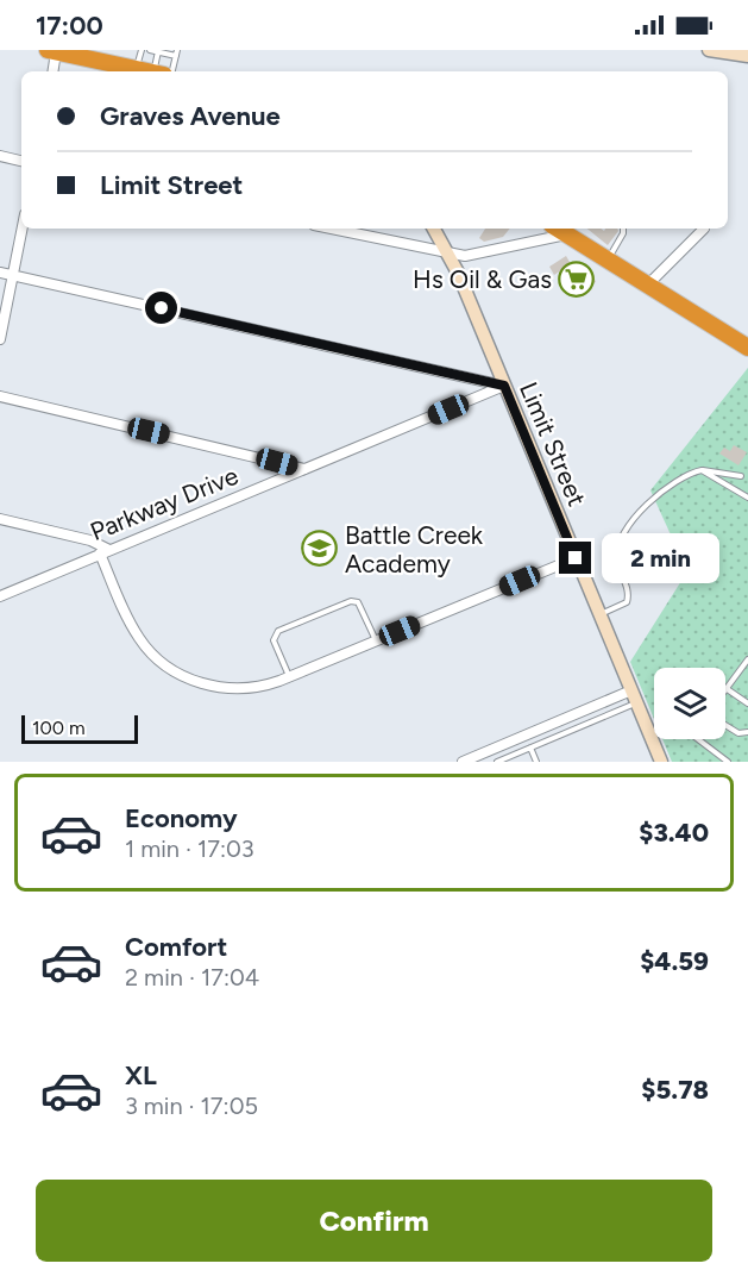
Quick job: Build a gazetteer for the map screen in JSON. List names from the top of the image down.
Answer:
{
  "streets": {
    "street": ["Limit Street", "Parkway Drive"]
  },
  "crossings": [
    ["Limit Street", "Parkway Drive"]
  ],
  "places": {
    "supermarket": ["Hs Oil & Gas"],
    "school or university": ["Battle Creek Academy"]
  },
  "scale_bar": "100 m",
  "page": {
    "status": "17:00",
    "banner": ["Graves Avenue", "Limit Street"],
    "bubble": "2 min",
    "scale": "100 m",
    "list": [
      {
        "name": "Economy",
        "note": "1 min · 17:03",
        "value": "$3.40"
      },
      {
        "name": "Comfort",
        "note": "2 min · 17:04",
        "value": "$4.59"
      },
      {
        "name": "XL",
        "note": "3 min · 17:05",
        "value": "$5.78"
      }
    ],
    "buttons": "Confirm"
  }
}
